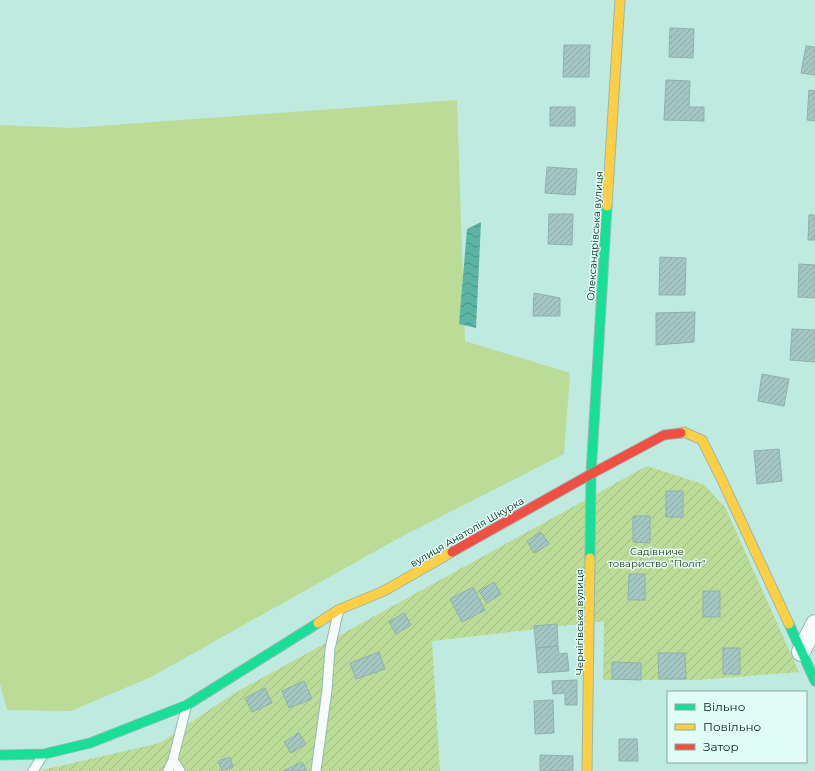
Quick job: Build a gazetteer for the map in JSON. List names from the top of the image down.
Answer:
{
  "streets": {
    "street": ["Олександрівська вулиця", "вулиця Анатолія Шкурка", "Чернігівська вулиця"]
  },
  "crossings": [
    ["Олександрівська вулиця", "вулиця Анатолія Шкурка"],
    ["Олександрівська вулиця", "Чернігівська вулиця"],
    ["вулиця Анатолія Шкурка", "Чернігівська вулиця"]
  ],
  "parks": ["Садівниче товариство \"Політ\""],
  "legend": ["Вільно", "Повільно", "Затор"]
}
